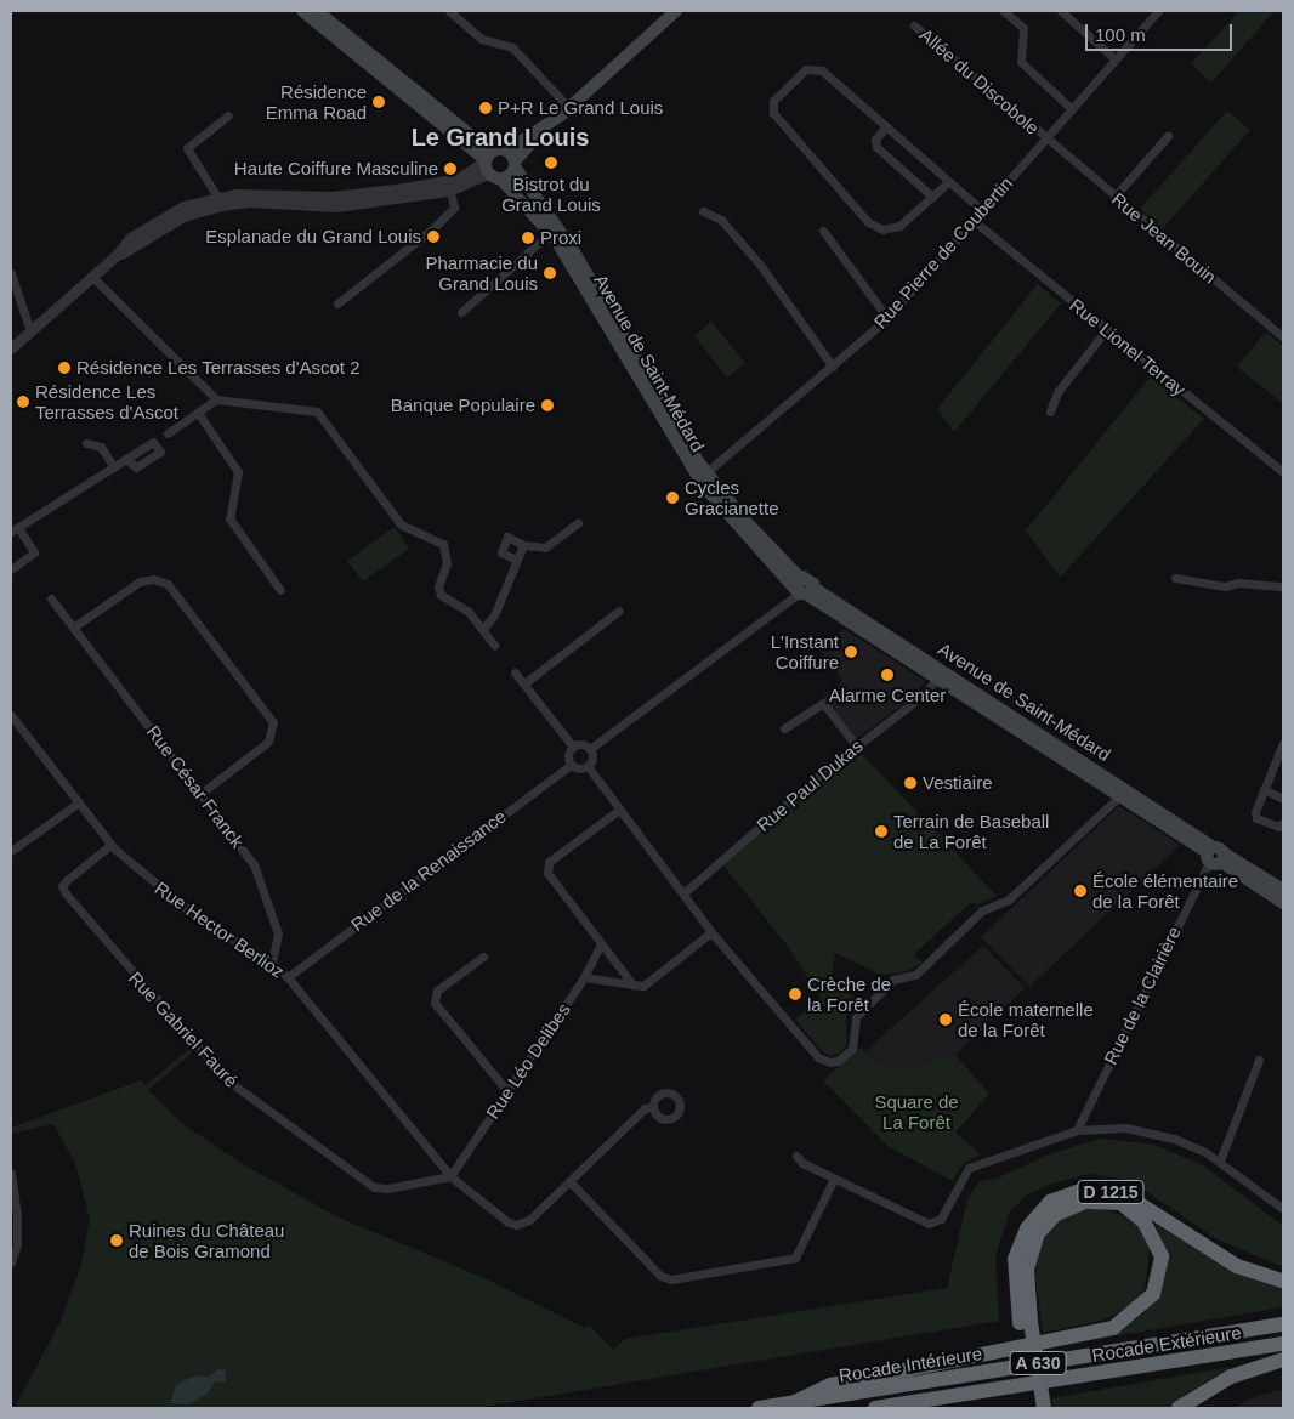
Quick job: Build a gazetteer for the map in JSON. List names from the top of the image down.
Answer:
{
  "streets": {
    "highway": [
      "D 1215",
      "Rocade Extérieure",
      "A 630",
      "Rocade Intérieure"
    ],
    "main road": ["Avenue de Saint-Médard"],
    "street": [
      "Allée du Discobole",
      "Rue Jean Bouin",
      "Rue Pierre de Coubertin",
      "Rue Lionel Terray",
      "Rue Paul Dukas",
      "Rue César Franck",
      "Rue de la Renaissance",
      "Rue Hector Berlioz",
      "Rue de la Clairière",
      "Rue Gabriel Fauré",
      "Rue Léo Delibes"
    ]
  },
  "crossings": [
    ["Allée du Discobole", "Rue Jean Bouin"],
    ["Allée du Discobole", "Rue Pierre de Coubertin"],
    ["Rue Jean Bouin", "Rue Pierre de Coubertin"],
    ["Rue Pierre de Coubertin", "Rue Lionel Terray"],
    ["Rue Pierre de Coubertin", "Avenue de Saint-Médard"],
    ["Avenue de Saint-Médard", "Rue Paul Dukas"],
    ["Avenue de Saint-Médard", "Rue de la Clairière"],
    ["Rue César Franck", "Rue Hector Berlioz"],
    ["Rue de la Renaissance", "Rue Hector Berlioz"],
    ["Rue Hector Berlioz", "Rue Gabriel Fauré"],
    ["Rue Hector Berlioz", "Rue Léo Delibes"],
    ["Rue Gabriel Fauré", "Rue Léo Delibes"]
  ],
  "districts": ["Le Grand Louis"],
  "parks": ["Square de La Forêt"],
  "places": [
    "Résidence Emma Road",
    "P+R Le Grand Louis",
    "Bistrot du Grand Louis",
    "Haute Coiffure Masculine",
    "Esplanade du Grand Louis",
    "Proxi",
    "Pharmacie du Grand Louis",
    "Résidence Les Terrasses d'Ascot 2",
    "Résidence Les Terrasses d'Ascot",
    "Banque Populaire",
    "Cycles Gracianette",
    "L'Instant Coiffure",
    "Alarme Center",
    "Vestiaire",
    "Terrain de Baseball de La Forêt",
    "École élémentaire de la Forêt",
    "Crèche de la Forêt",
    "École maternelle de la Forêt",
    "Ruines du Château de Bois Gramond"
  ],
  "scale_bar": "100 m"
}
